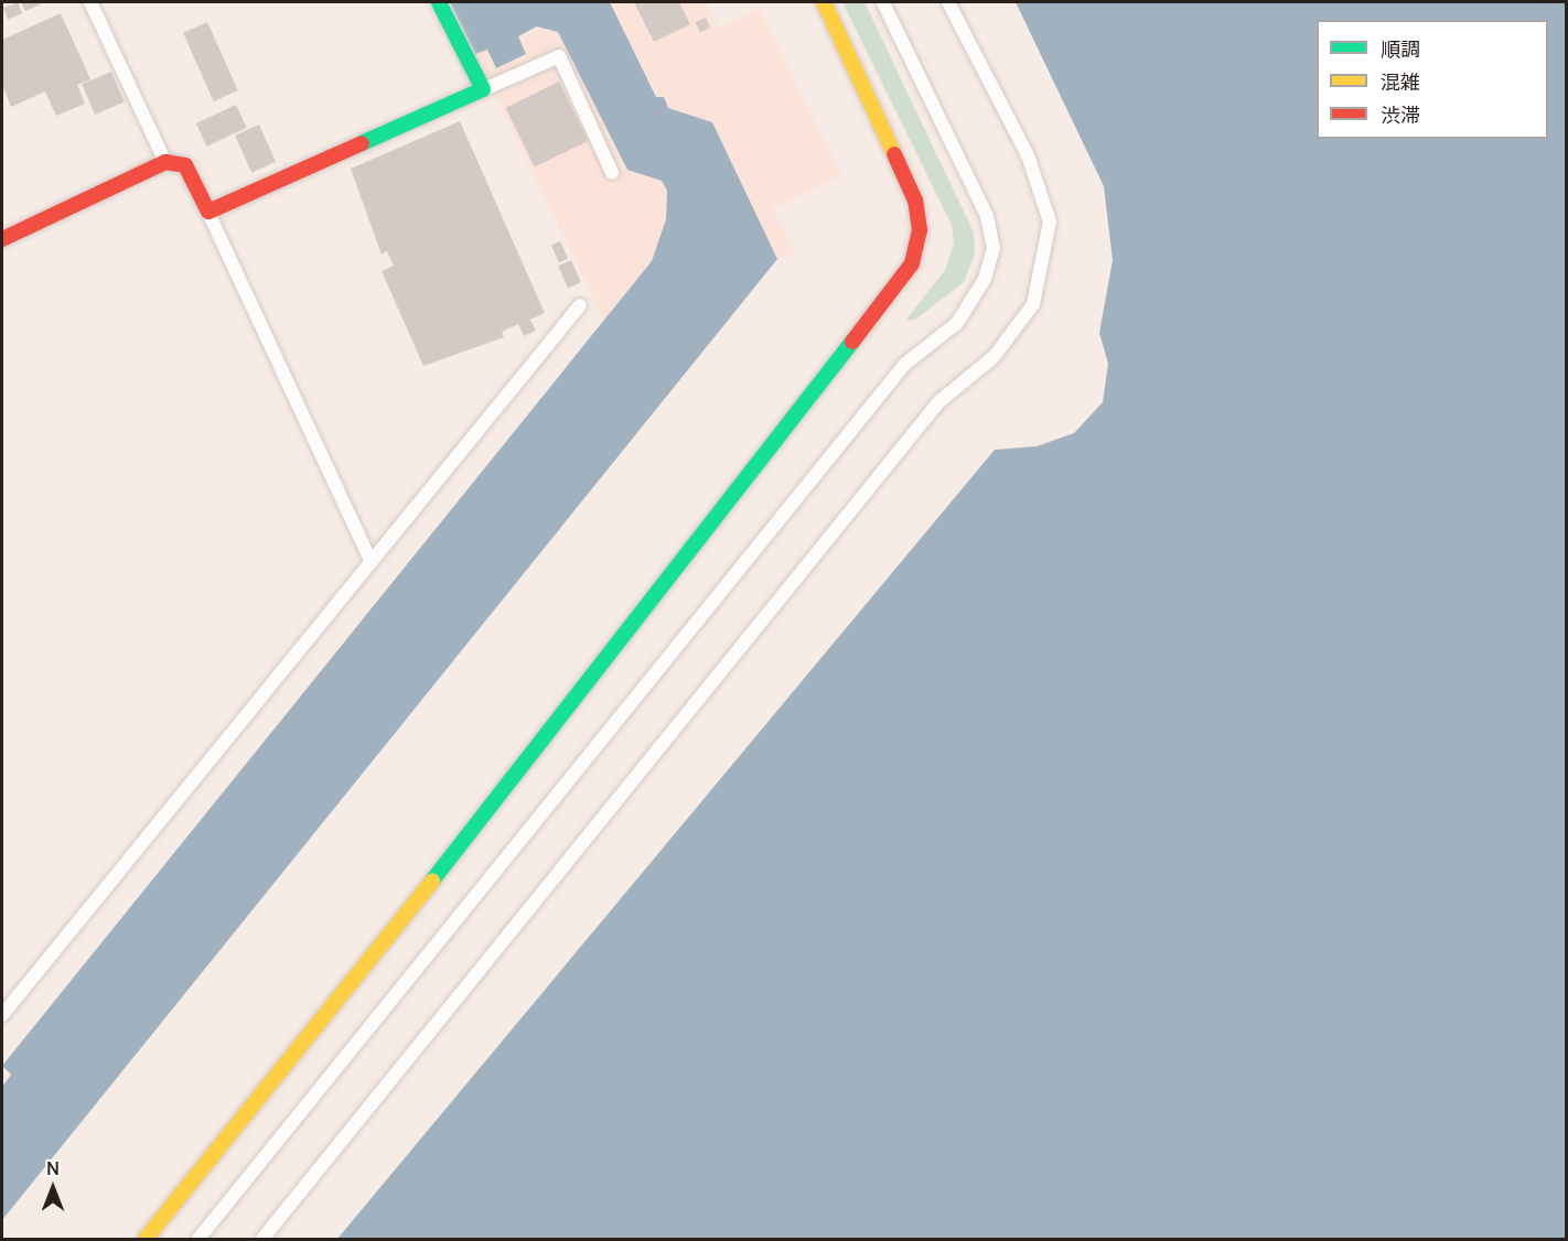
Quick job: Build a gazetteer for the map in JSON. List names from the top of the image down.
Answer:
{
  "legend": ["順調", "混雑", "渋滞"],
  "north": "top"
}
